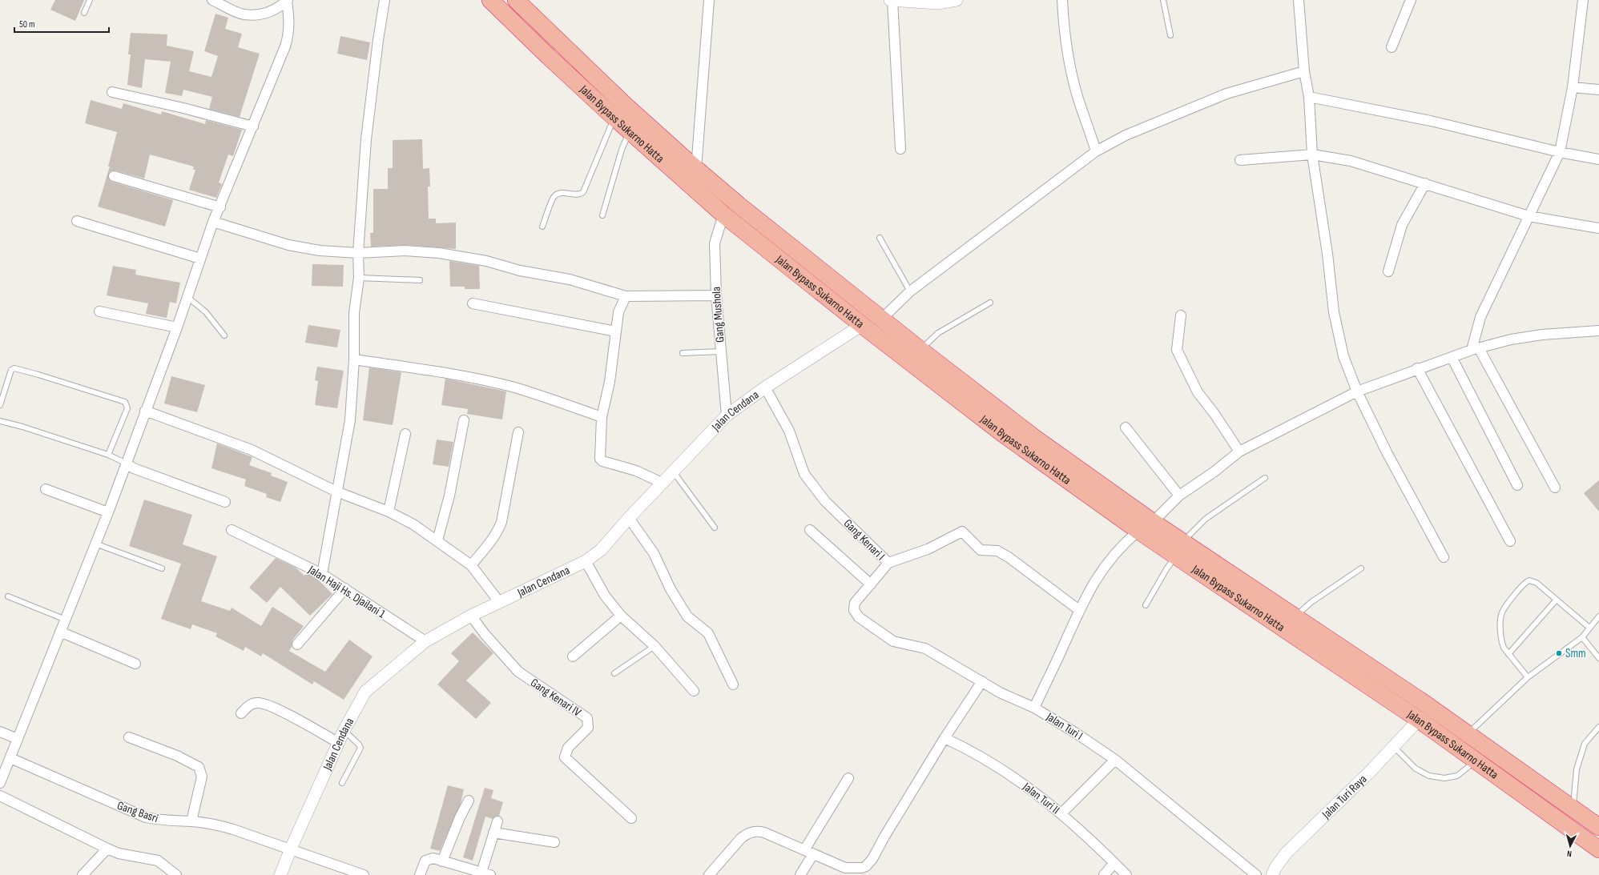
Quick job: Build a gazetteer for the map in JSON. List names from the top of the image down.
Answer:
{
  "streets": {
    "highway": ["Jalan Bypass Sukarno Hatta"],
    "street": [
      "Gang Mushola",
      "Jalan Cendana",
      "Gang Kenari I",
      "Jalan Haji Hs. Djailani 1",
      "Gang Kenari IV",
      "Jalan Turi I",
      "Jalan Turi Raya",
      "Jalan Turi II",
      "Gang Basri"
    ]
  },
  "crossings": [
    ["Jalan Bypass Sukarno Hatta", "Gang Mushola"],
    ["Jalan Bypass Sukarno Hatta", "Jalan Cendana"],
    ["Jalan Bypass Sukarno Hatta", "Jalan Turi I"],
    ["Jalan Bypass Sukarno Hatta", "Jalan Turi Raya"],
    ["Gang Mushola", "Jalan Cendana"],
    ["Jalan Cendana", "Gang Kenari I"],
    ["Jalan Cendana", "Jalan Haji Hs. Djailani 1"],
    ["Jalan Cendana", "Gang Kenari IV"],
    ["Jalan Cendana", "Gang Basri"],
    ["Gang Kenari I", "Jalan Turi I"]
  ],
  "places": ["Smm"],
  "scale_bar": "50 m",
  "north": "bottom"
}
